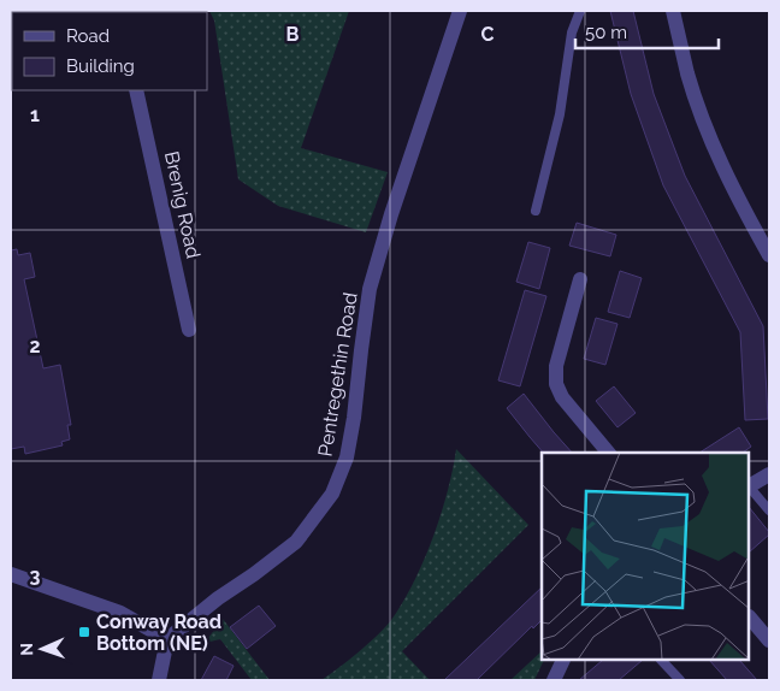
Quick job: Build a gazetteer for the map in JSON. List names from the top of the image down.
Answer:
{
  "streets": {
    "street": ["Brenig Road", "Pentregethin Road"]
  },
  "places": {
    "transit": ["Conway Road Bottom (NE)"]
  },
  "legend": ["Road", "Building"],
  "scale_bar": "50 m",
  "north": "left",
  "grid": {
    "columns": ["B", "C"],
    "rows": ["1", "2", "3"]
  }
}
